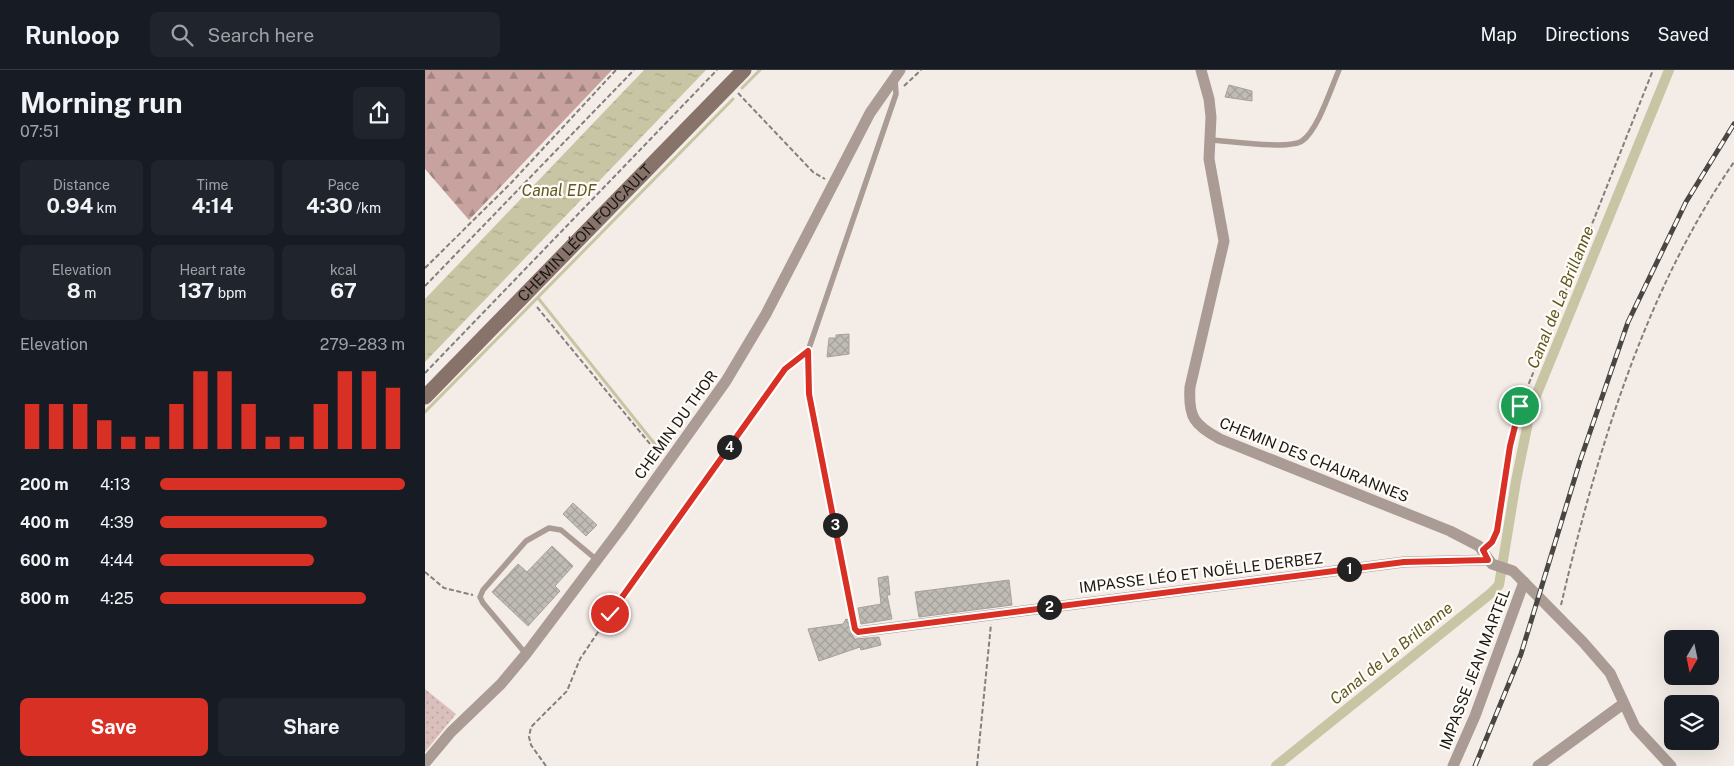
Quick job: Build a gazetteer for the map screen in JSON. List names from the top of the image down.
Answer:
{
  "streets": {
    "main road": ["CHEMIN LÉON FOUCAULT"],
    "street": [
      "CHEMIN DU THOR",
      "CHEMIN DES CHAURANNES",
      "IMPASSE LÉO ET NOËLLE DERBEZ",
      "IMPASSE JEAN MARTEL"
    ]
  },
  "crossings": [
    ["CHEMIN DES CHAURANNES", "IMPASSE LÉO ET NOËLLE DERBEZ"],
    ["CHEMIN DES CHAURANNES", "IMPASSE JEAN MARTEL"]
  ],
  "water": ["Canal EDF", "Canal de La Brillanne"],
  "north": "bottom",
  "page": {
    "header": "Runloop",
    "search": "Search here",
    "nav": ["Map", "Directions", "Saved"],
    "heading": ["Morning run", "07:51"],
    "stats": [
      ["Distance", "0.94 km"],
      ["Time", "4:14"],
      ["Pace", "4:30 /km"],
      ["Elevation", "8 m"],
      ["Heart rate", "137 bpm"],
      ["kcal", "67"]
    ],
    "chart": ["Elevation", "279–283 m"],
    "pins": [
      "4",
      "3",
      "1",
      "2"
    ],
    "list": [
      {
        "name": "200 m",
        "note": "4:13"
      },
      {
        "name": "400 m",
        "note": "4:39"
      },
      {
        "name": "600 m",
        "note": "4:44"
      },
      {
        "name": "800 m",
        "note": "4:25"
      }
    ],
    "buttons": ["Save", "Share"]
  }
}
